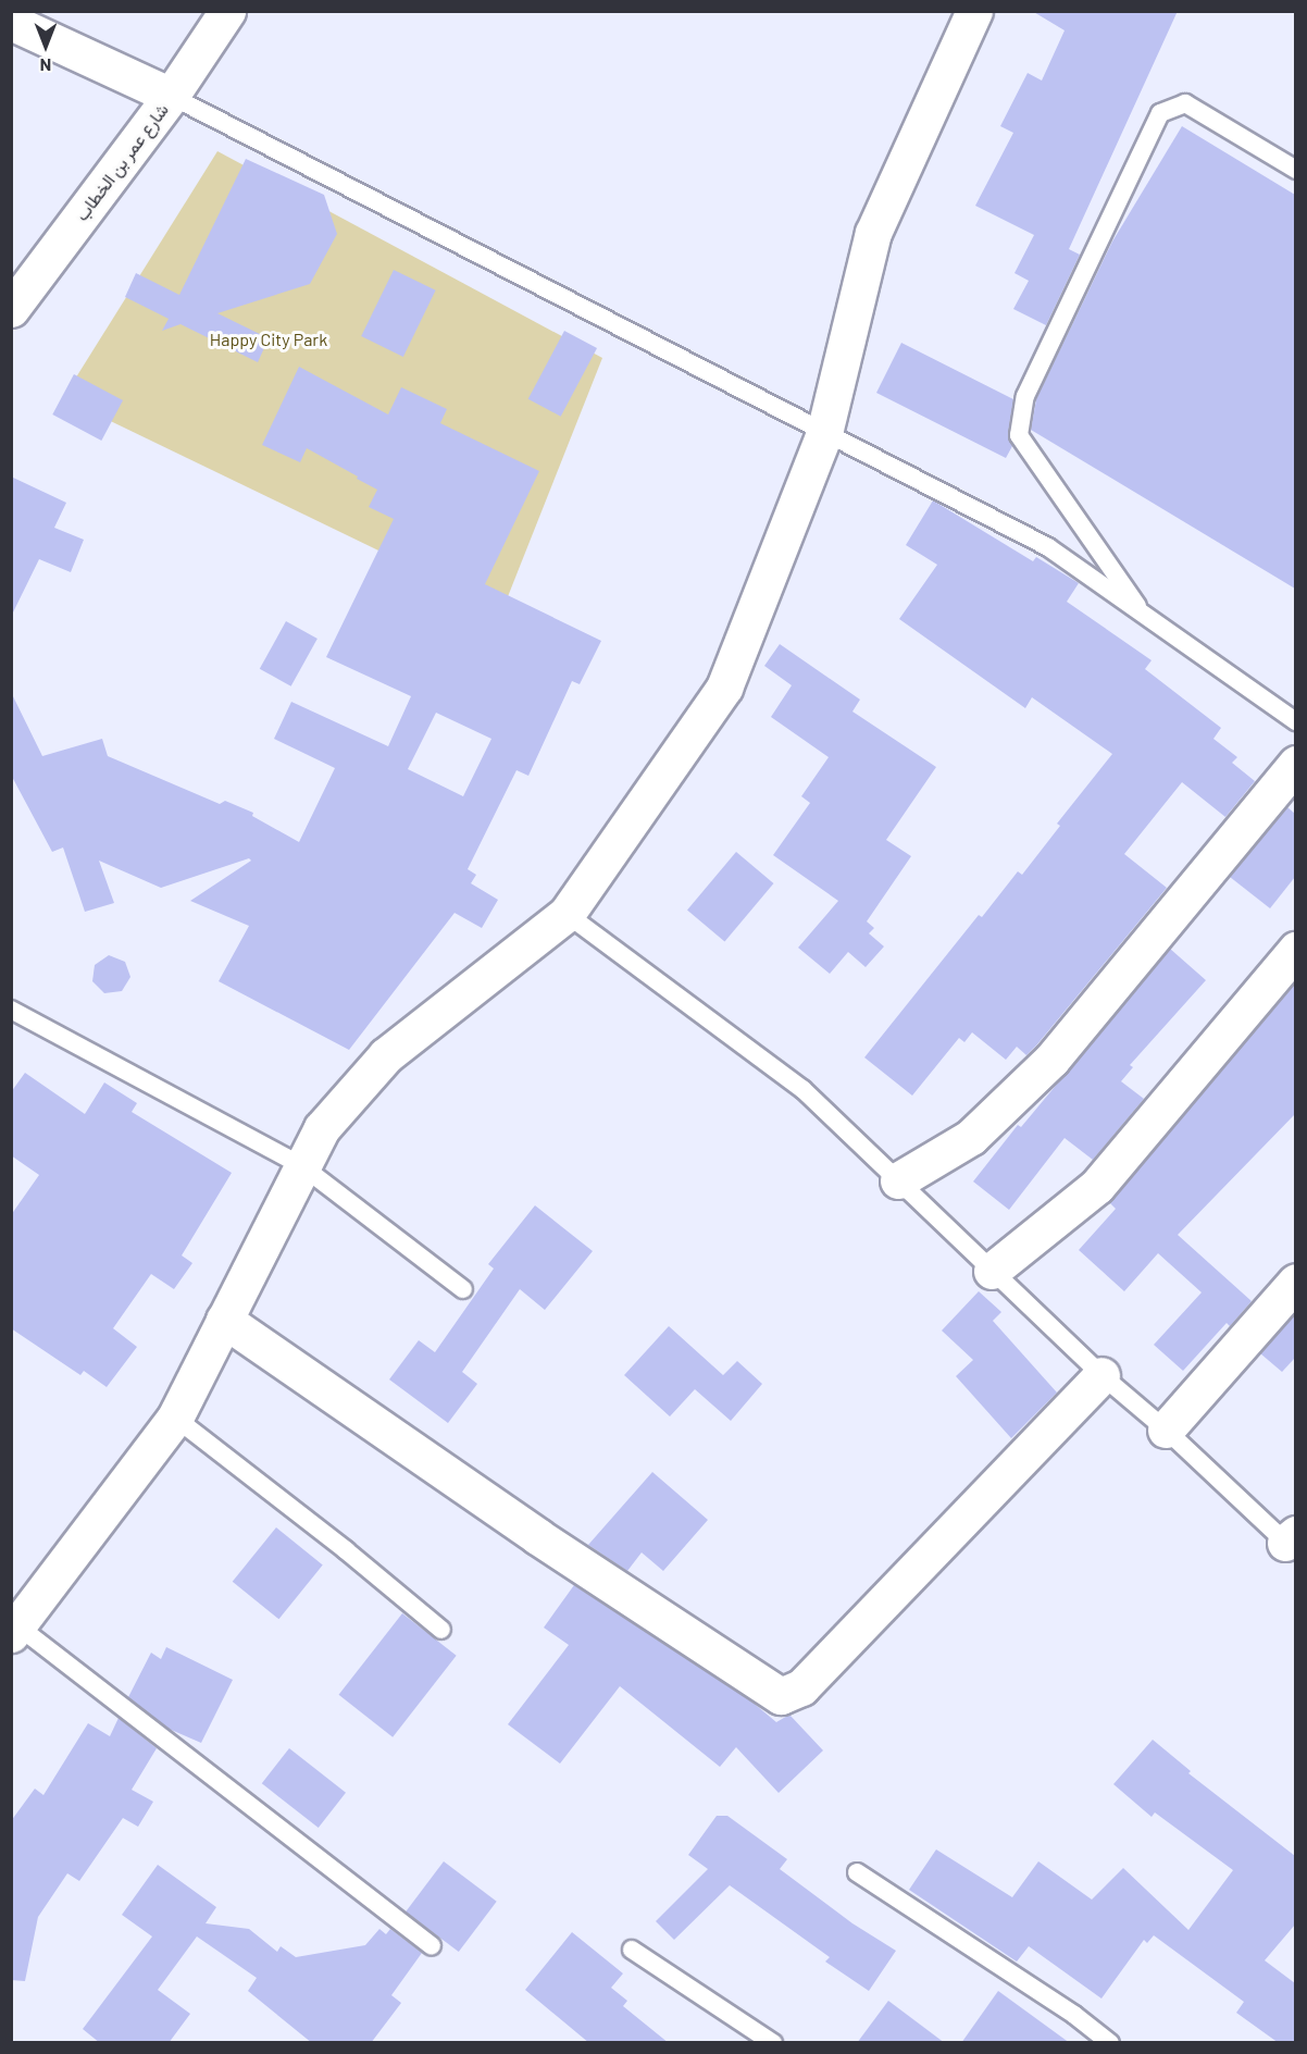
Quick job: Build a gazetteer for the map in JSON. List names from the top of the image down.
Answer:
{
  "streets": {
    "street": ["شارع عمر بن الخطاب"]
  },
  "parks": ["Happy City Park"],
  "north": "bottom"
}
